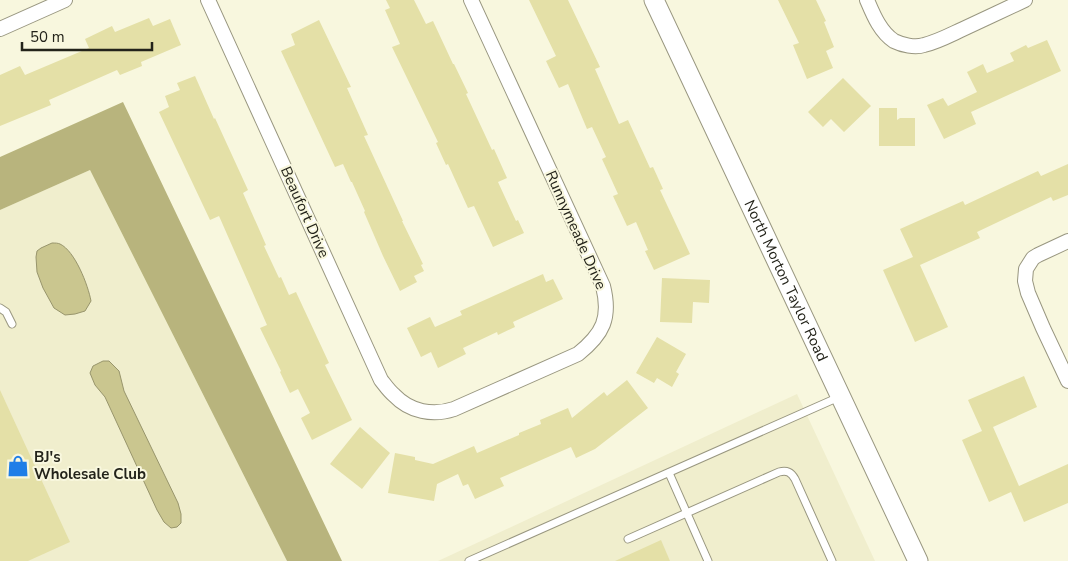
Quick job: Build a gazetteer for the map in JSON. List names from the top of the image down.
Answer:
{
  "streets": {
    "street": ["Beaufort Drive", "Runnymeade Drive", "North Morton Taylor Road"]
  },
  "crossings": [
    ["Beaufort Drive", "Runnymeade Drive"]
  ],
  "places": {
    "shop": ["BJ's Wholesale Club"]
  },
  "scale_bar": "50 m"
}
